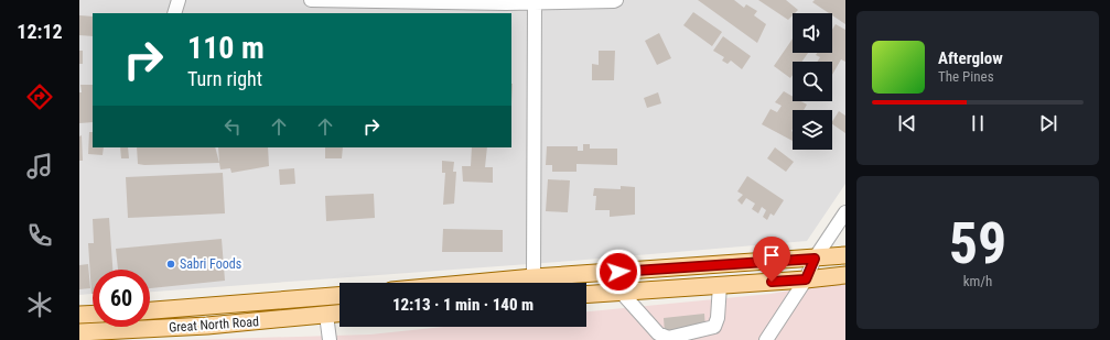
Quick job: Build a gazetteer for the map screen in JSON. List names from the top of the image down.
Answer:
{
  "streets": {
    "main road": ["Great North Road"]
  },
  "places": ["Sabri Foods"],
  "page": {
    "tabs": "12:12",
    "turn": ["110 m", "Turn right"],
    "song": ["Afterglow", "The Pines"],
    "tile": ["59", "km/h"],
    "limit": "60",
    "trip": "12:13 · 1 min · 140 m"
  }
}
